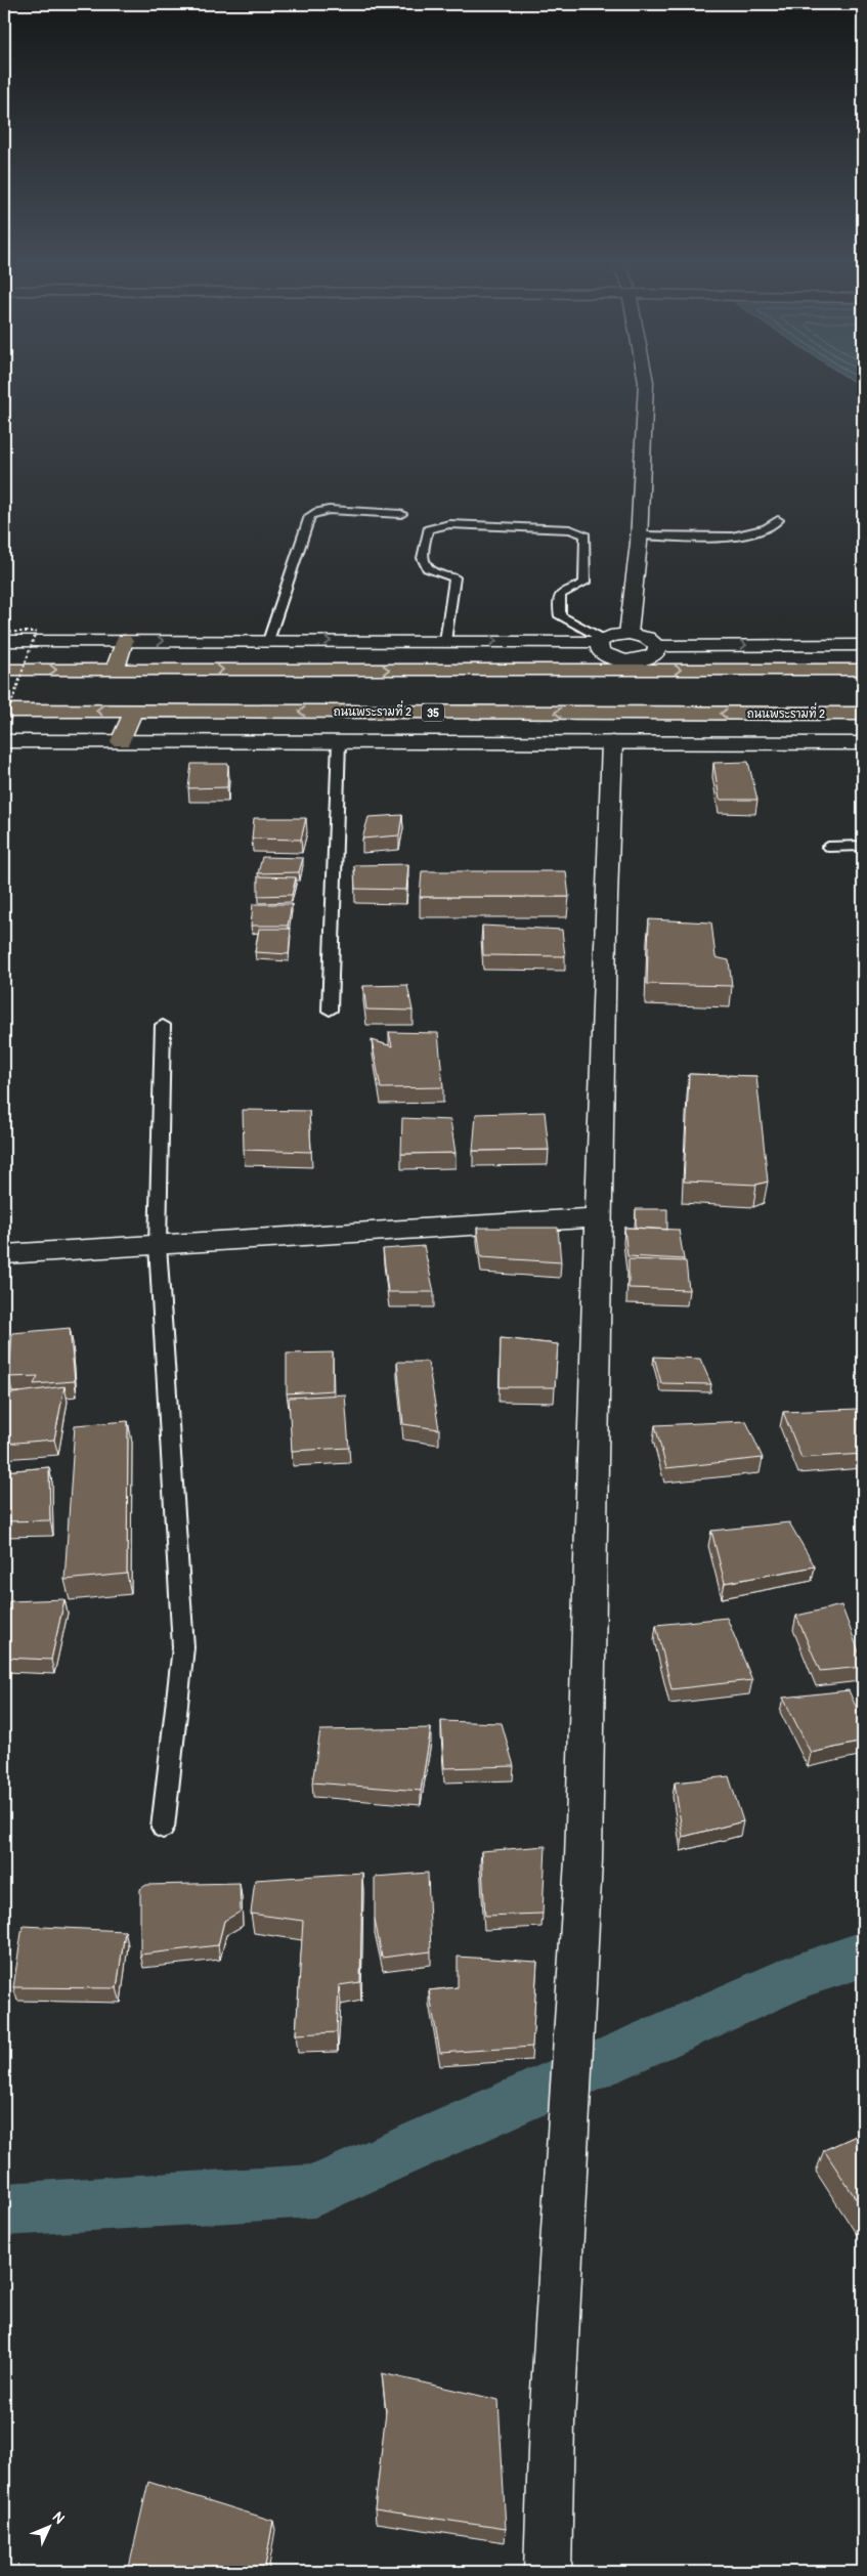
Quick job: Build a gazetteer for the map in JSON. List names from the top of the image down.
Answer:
{
  "streets": {
    "highway": ["ถนนพระรามที่ 2", "35"]
  },
  "north": "top right"
}
